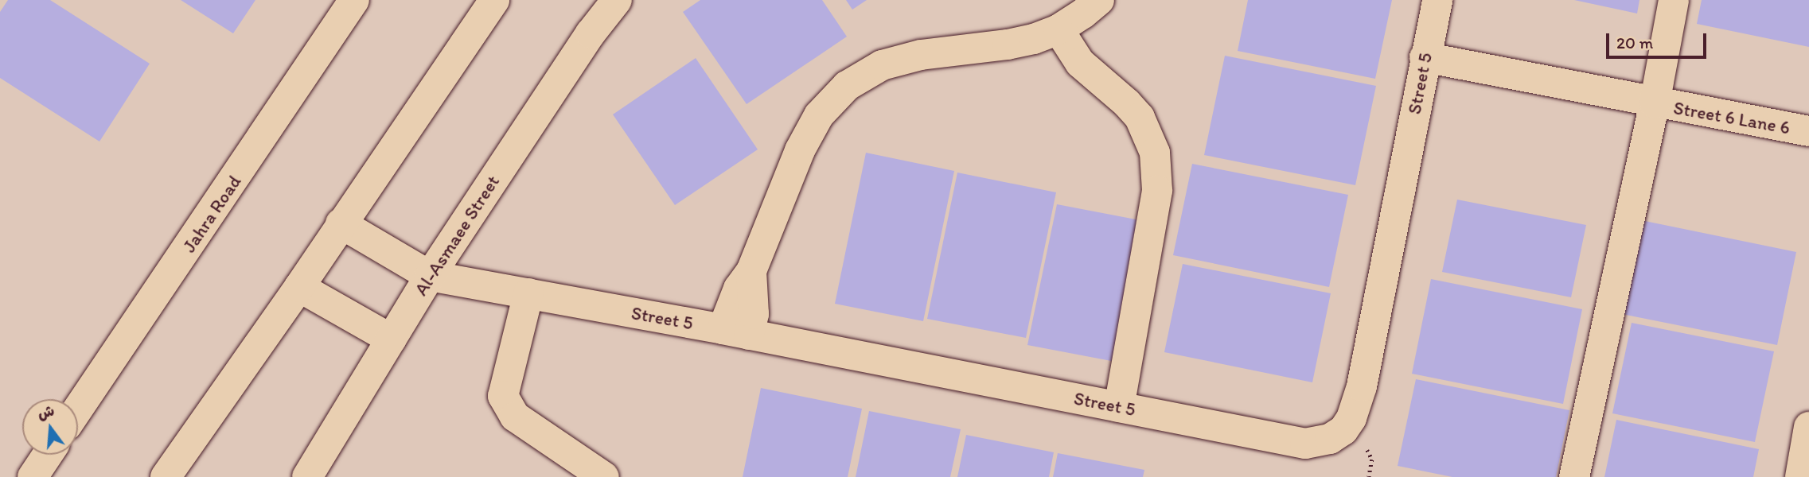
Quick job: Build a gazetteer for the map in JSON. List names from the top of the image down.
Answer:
{
  "streets": {
    "main road": [
      "Street 5",
      "Street 6 Lane 6",
      "Jahra Road",
      "Al-Asmaee Street"
    ]
  },
  "crossings": [
    ["Street 5", "Street 6 Lane 6"],
    ["Street 5", "Al-Asmaee Street"]
  ],
  "scale_bar": "20 m",
  "north": "top"
}
